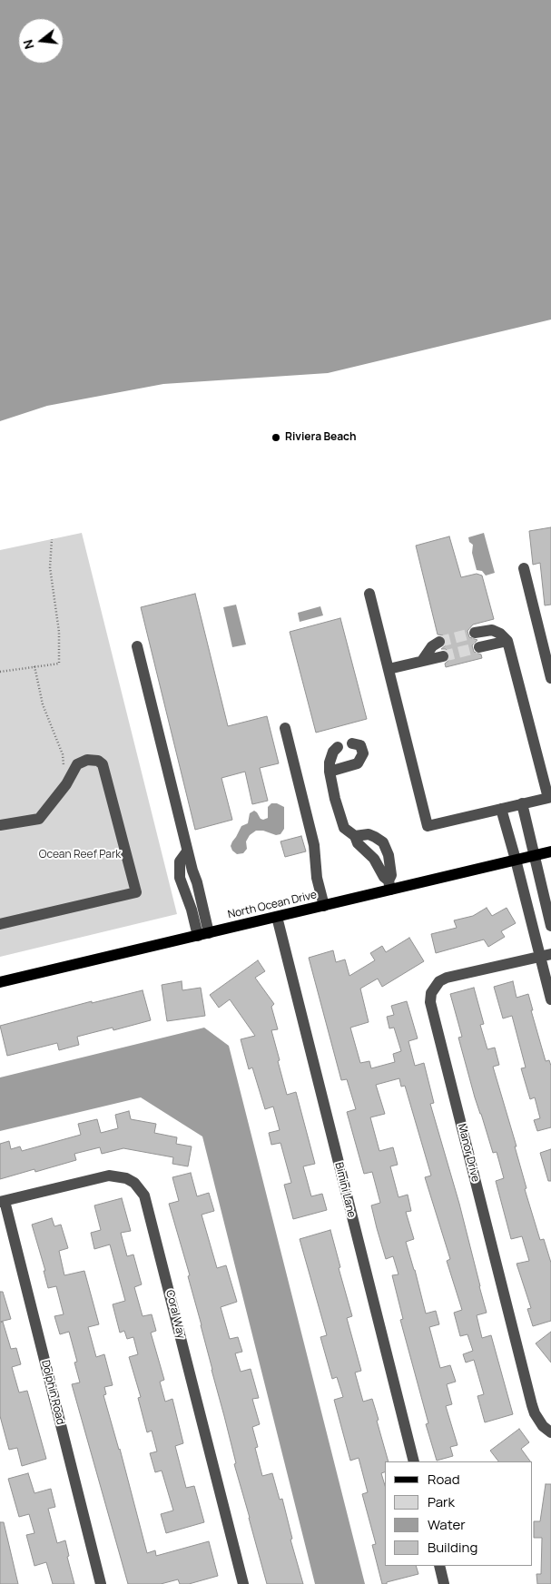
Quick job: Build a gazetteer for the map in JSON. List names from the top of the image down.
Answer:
{
  "streets": {
    "main road": ["North Ocean Drive"],
    "street": [
      "Manor Drive",
      "Bimini Lane",
      "Coral Way",
      "Dolphin Road"
    ]
  },
  "crossings": [
    ["North Ocean Drive", "Bimini Lane"],
    ["Coral Way", "Dolphin Road"]
  ],
  "parks": ["Ocean Reef Park"],
  "places": ["Riviera Beach"],
  "legend": [
    "Road",
    "Park",
    "Water",
    "Building"
  ],
  "north": "left"
}
